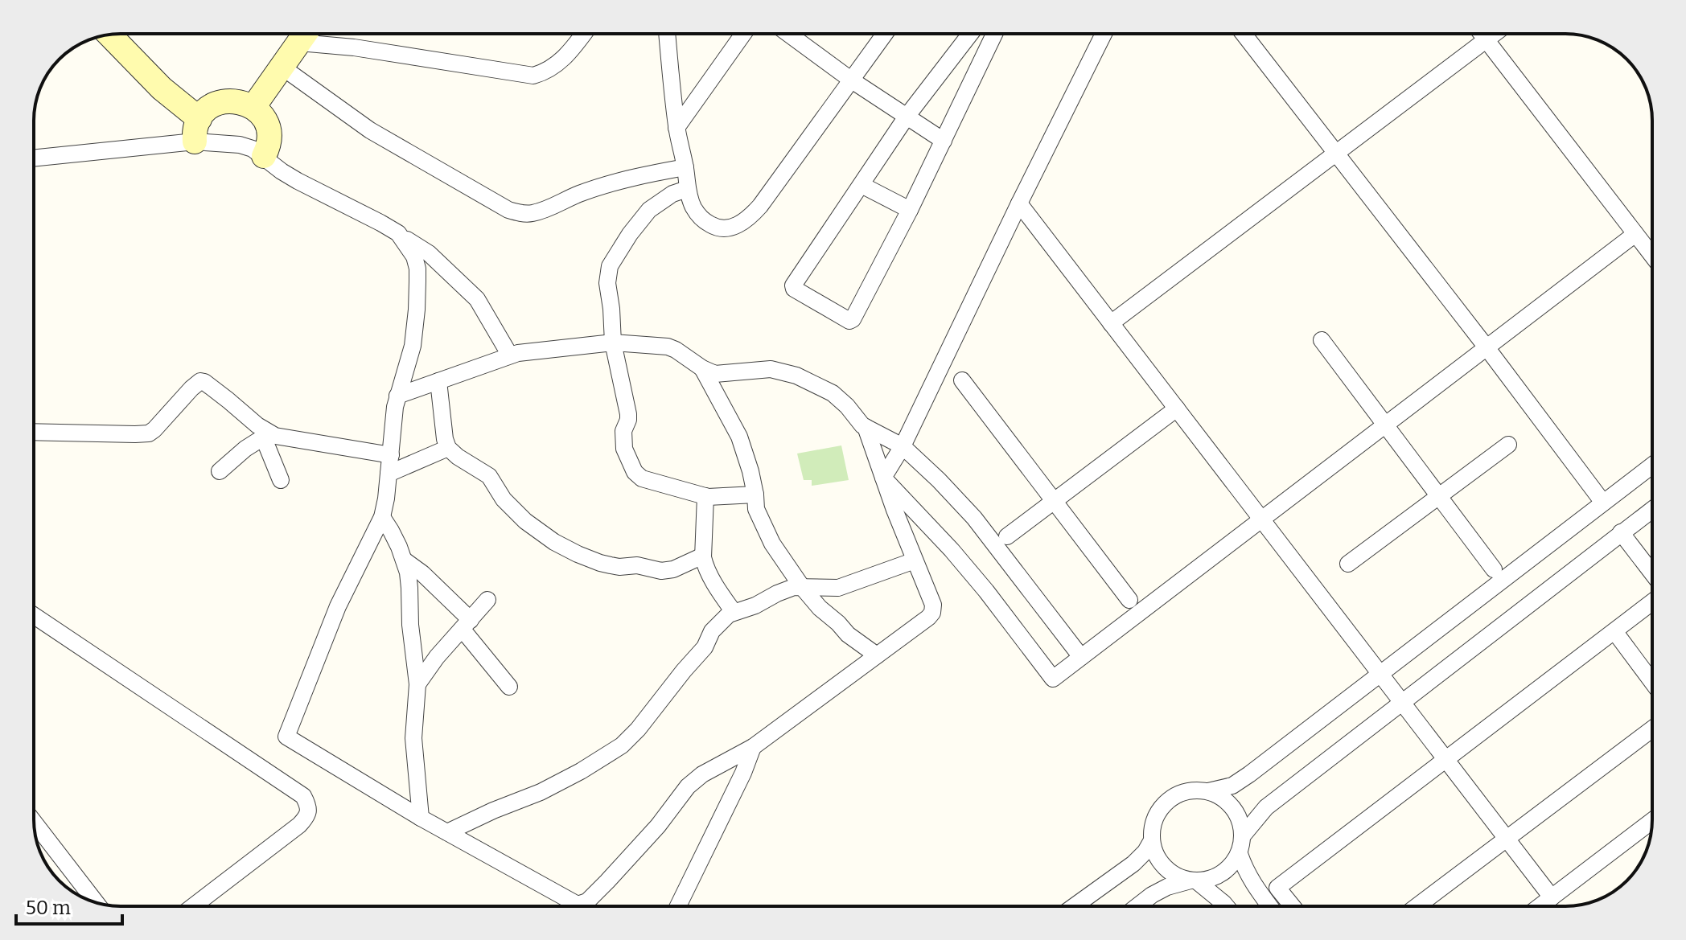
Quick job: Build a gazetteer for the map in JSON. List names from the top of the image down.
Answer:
{
  "scale_bar": "50 m"
}
